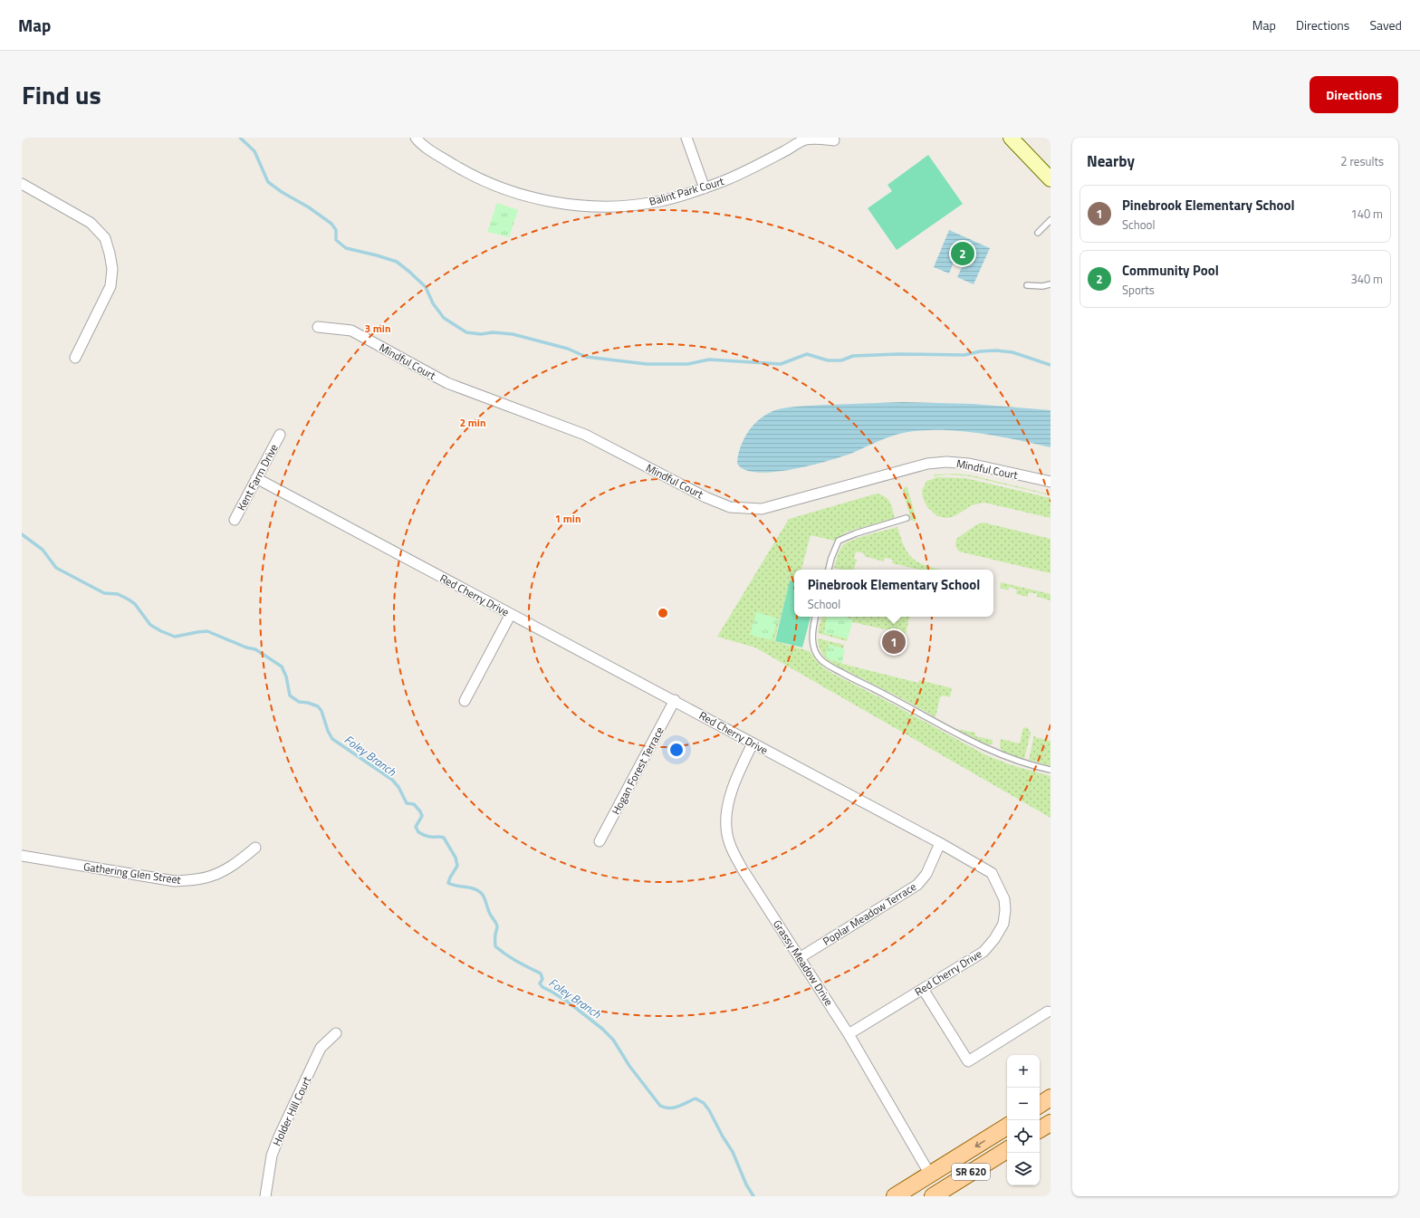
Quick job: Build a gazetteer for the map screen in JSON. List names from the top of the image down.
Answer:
{
  "streets": {
    "main road": ["SR 620"],
    "street": [
      "Balint Park Court",
      "Mindful Court",
      "Kent Farm Drive",
      "Red Cherry Drive",
      "Hogan Forest Terrace",
      "Gathering Glen Street",
      "Poplar Meadow Terrace",
      "Grassy Meadow Drive",
      "Holder Hill Court"
    ]
  },
  "crossings": [
    ["Kent Farm Drive", "Red Cherry Drive"],
    ["Red Cherry Drive", "Hogan Forest Terrace"],
    ["Red Cherry Drive", "Poplar Meadow Terrace"],
    ["Red Cherry Drive", "Grassy Meadow Drive"],
    ["Poplar Meadow Terrace", "Grassy Meadow Drive"]
  ],
  "water": ["Foley Branch"],
  "page": {
    "header": "Map",
    "nav": ["Map", "Directions", "Saved"],
    "title": "Find us",
    "buttons": "Directions",
    "heading": ["Nearby", "2 results"],
    "list": [
      {
        "mark": "1",
        "name": "Pinebrook Elementary School",
        "note": "School",
        "value": "140 m"
      },
      {
        "mark": "2",
        "name": "Community Pool",
        "note": "Sports",
        "value": "340 m"
      }
    ],
    "pins": ["2", "1"],
    "popup": ["Pinebrook Elementary School", "School"],
    "map_buttons": ["+", "−"]
  },
  "rings": ["3 min", "2 min", "1 min"]
}
